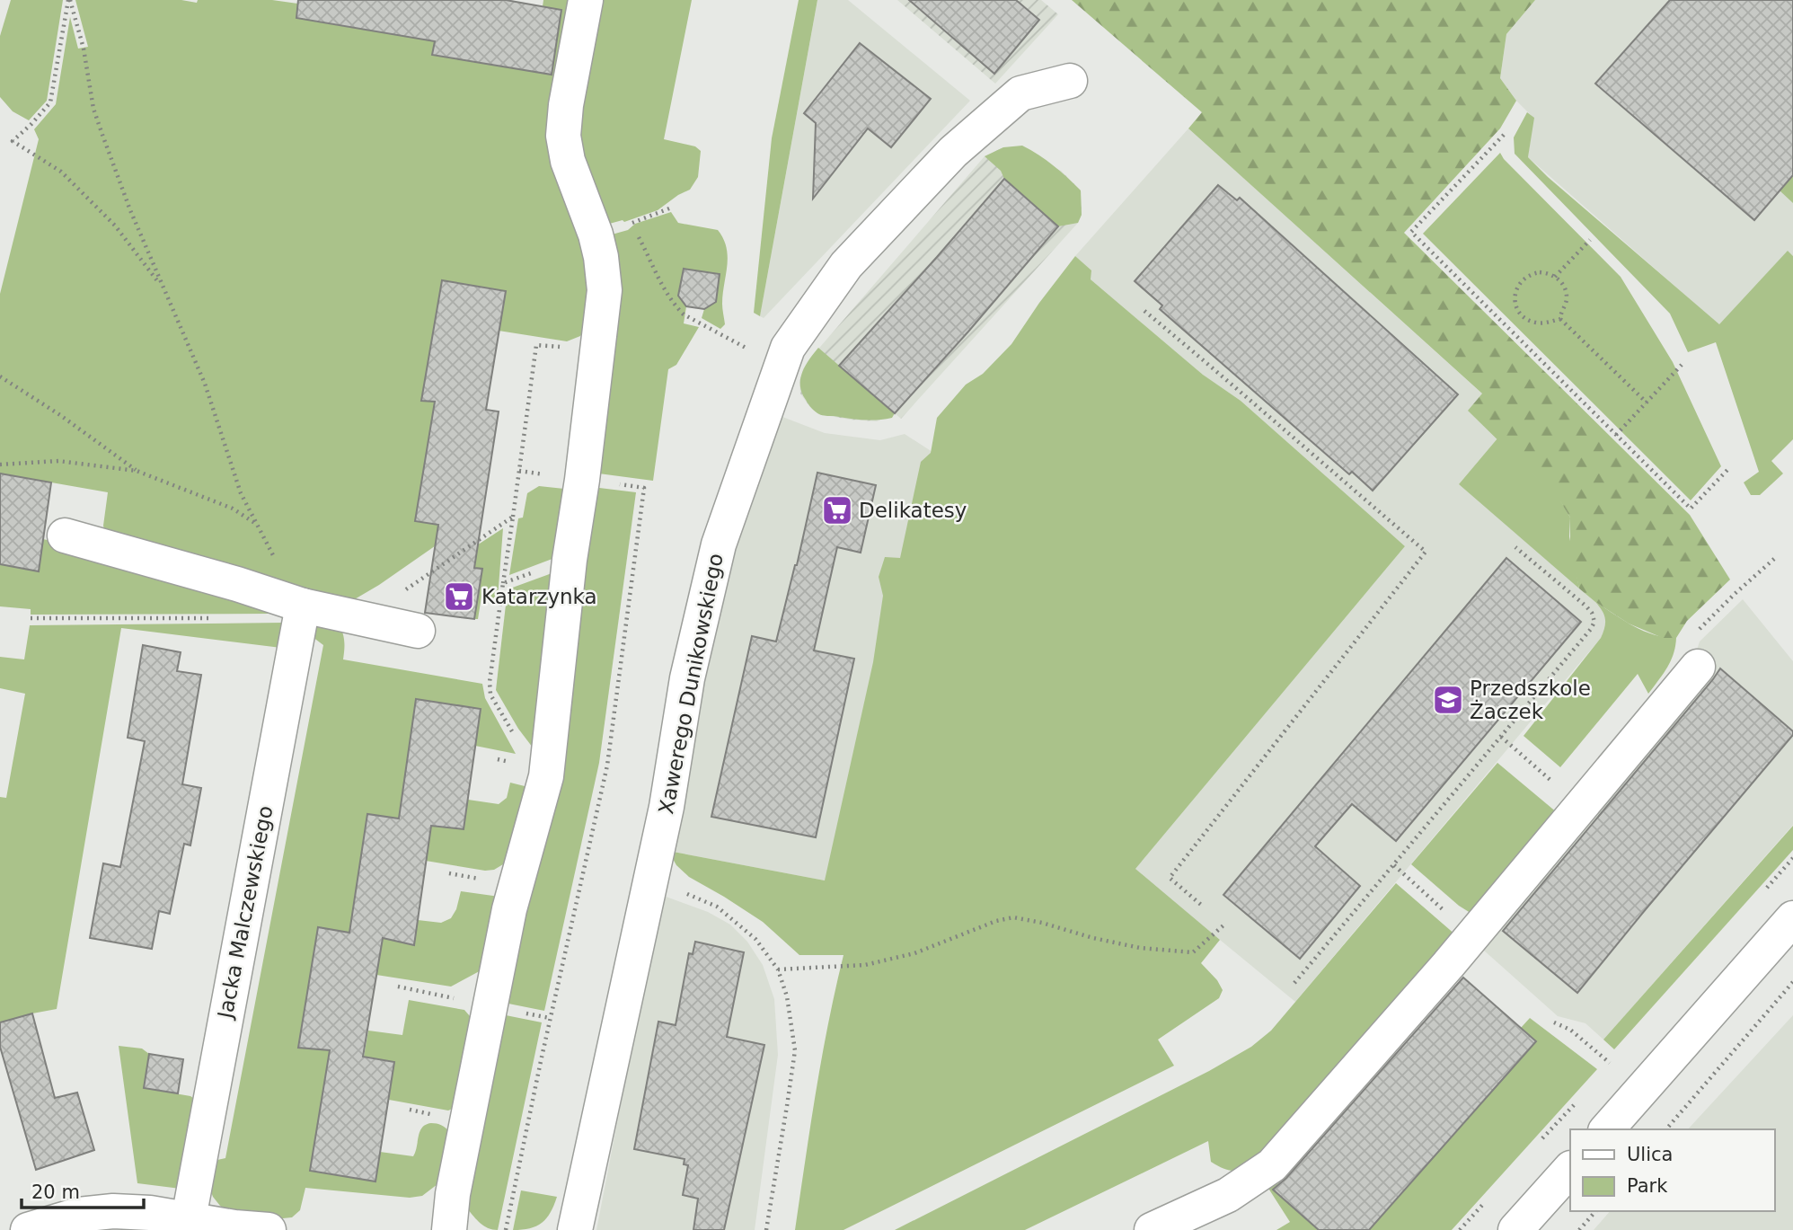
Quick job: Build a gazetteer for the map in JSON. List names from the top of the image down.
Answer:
{
  "streets": {
    "street": ["Xawerego Dunikowskiego", "Jacka Malczewskiego"]
  },
  "places": {
    "supermarket": ["Delikatesy", "Katarzynka"],
    "school or university": ["Przedszkole Żaczek"]
  },
  "legend": ["Ulica", "Park"],
  "scale_bar": "20 m"
}
